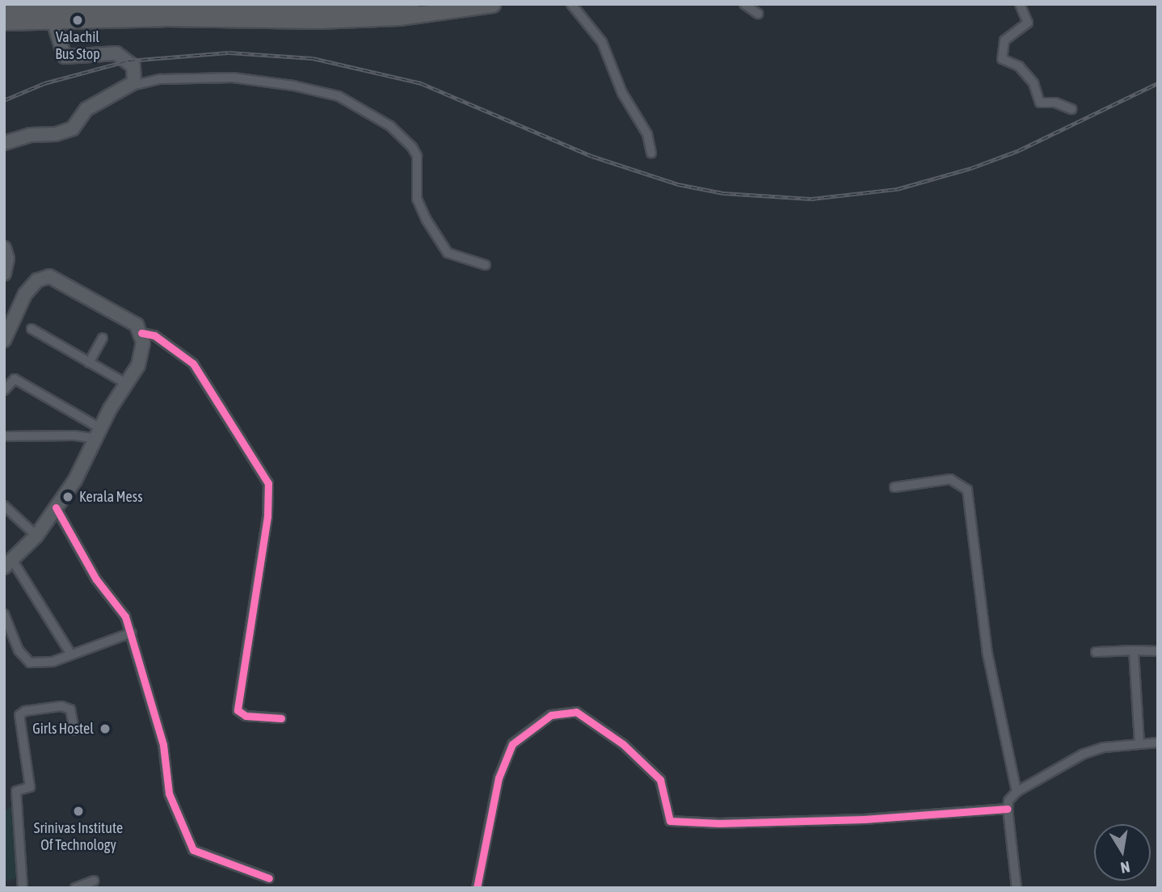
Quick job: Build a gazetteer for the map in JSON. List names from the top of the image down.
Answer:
{
  "places": [
    "Valachil Bus Stop",
    "Kerala Mess",
    "Girls Hostel",
    "Srinivas Institute Of Technology"
  ],
  "north": "bottom"
}
